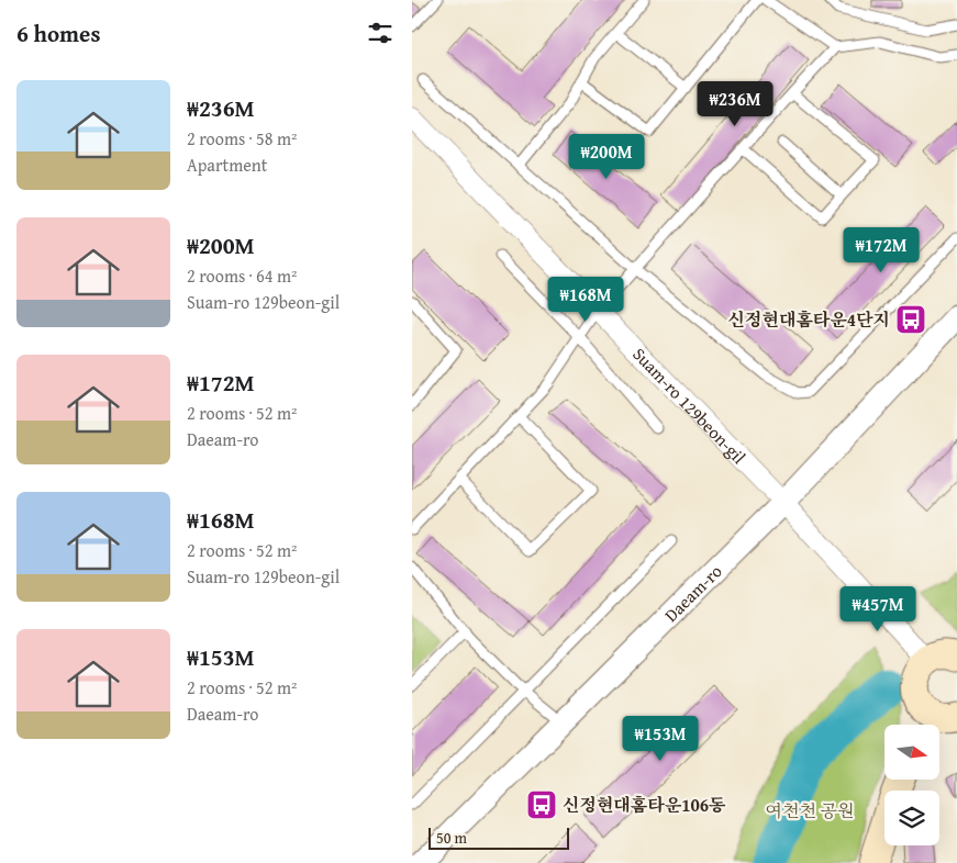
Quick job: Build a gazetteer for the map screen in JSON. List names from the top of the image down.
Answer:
{
  "streets": {
    "street": ["Suam-ro 129beon-gil", "Daeam-ro"]
  },
  "crossings": [
    ["Suam-ro 129beon-gil", "Daeam-ro"]
  ],
  "parks": ["여천천 공원"],
  "places": {
    "bus stop": ["신정현대홈타운4단지", "신정현대홈타운106동"]
  },
  "scale_bar": "50 m",
  "north": "right",
  "page": {
    "heading": "6 homes",
    "list": [
      {
        "name": "₩236M",
        "note": "2 rooms · 58 m² · Apartment"
      },
      {
        "name": "₩200M",
        "note": "2 rooms · 64 m² · Suam-ro 129beon-gil"
      },
      {
        "name": "₩172M",
        "note": "2 rooms · 52 m² · Daeam-ro"
      },
      {
        "name": "₩168M",
        "note": "2 rooms · 52 m² · Suam-ro 129beon-gil"
      },
      {
        "name": "₩153M",
        "note": "2 rooms · 52 m² · Daeam-ro"
      }
    ],
    "price": [
      "₩236M",
      "₩200M",
      "₩172M",
      "₩168M",
      "₩457M",
      "₩153M"
    ],
    "scale": "50 m"
  }
}
